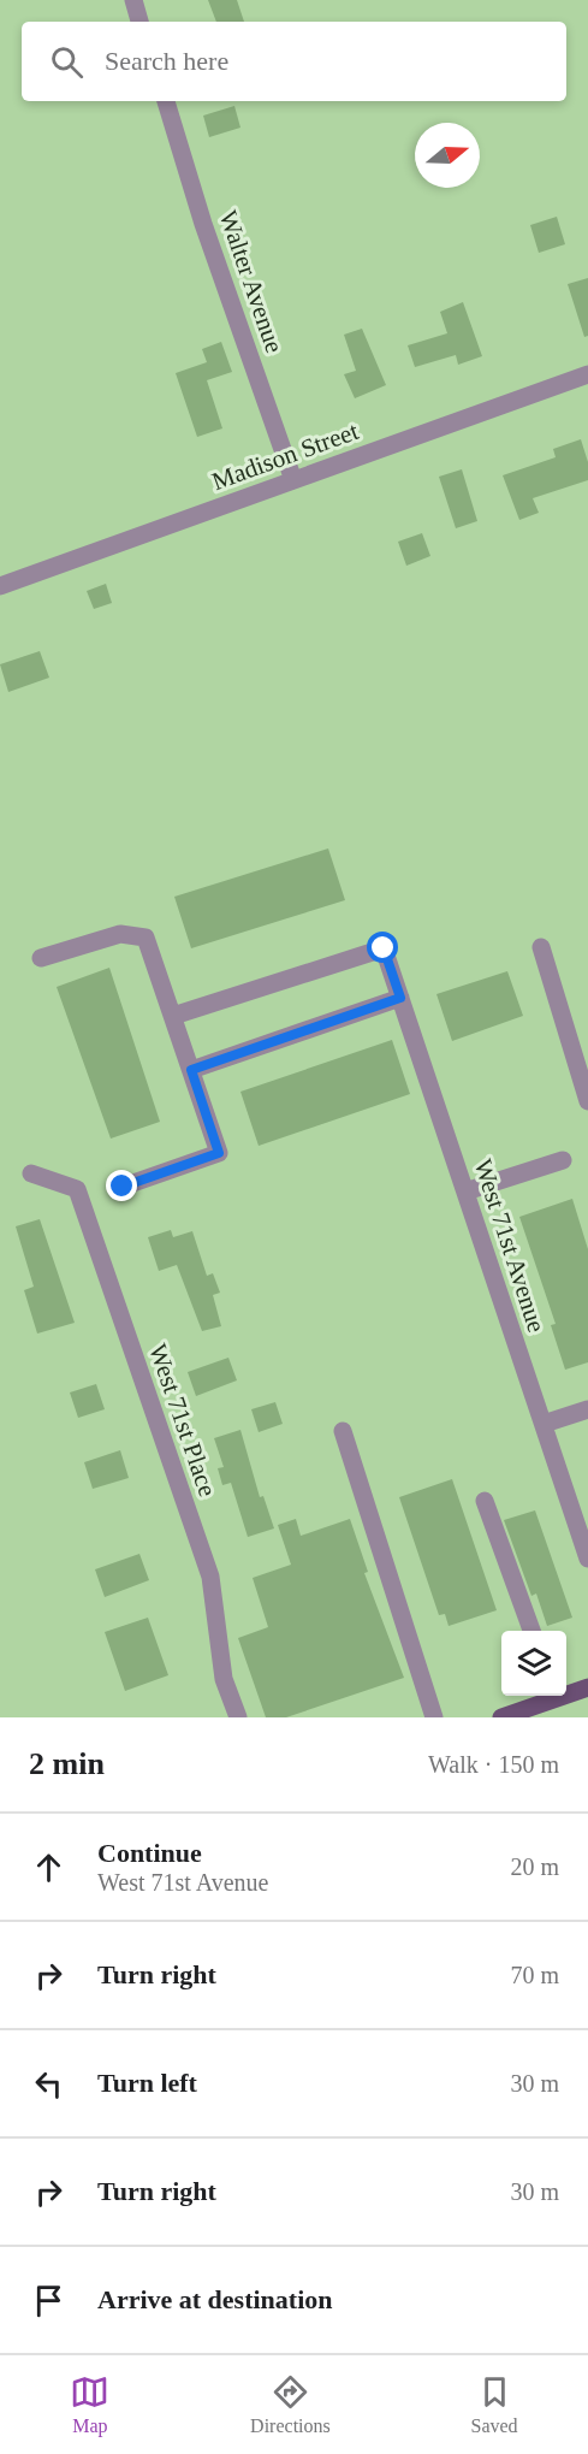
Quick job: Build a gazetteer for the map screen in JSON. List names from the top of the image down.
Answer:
{
  "streets": {
    "street": [
      "Walter Avenue",
      "Madison Street",
      "West 71st Avenue",
      "West 71st Place"
    ]
  },
  "crossings": [
    ["Walter Avenue", "Madison Street"]
  ],
  "north": "right",
  "page": {
    "search": "Search here",
    "heading": ["2 min", "Walk · 150 m"],
    "list": [
      ["Continue", "West 71st Avenue", "20 m"],
      ["Turn right", "70 m"],
      ["Turn left", "30 m"],
      ["Turn right", "30 m"],
      "Arrive at destination"
    ],
    "nav": ["Map", "Directions", "Saved"]
  }
}
